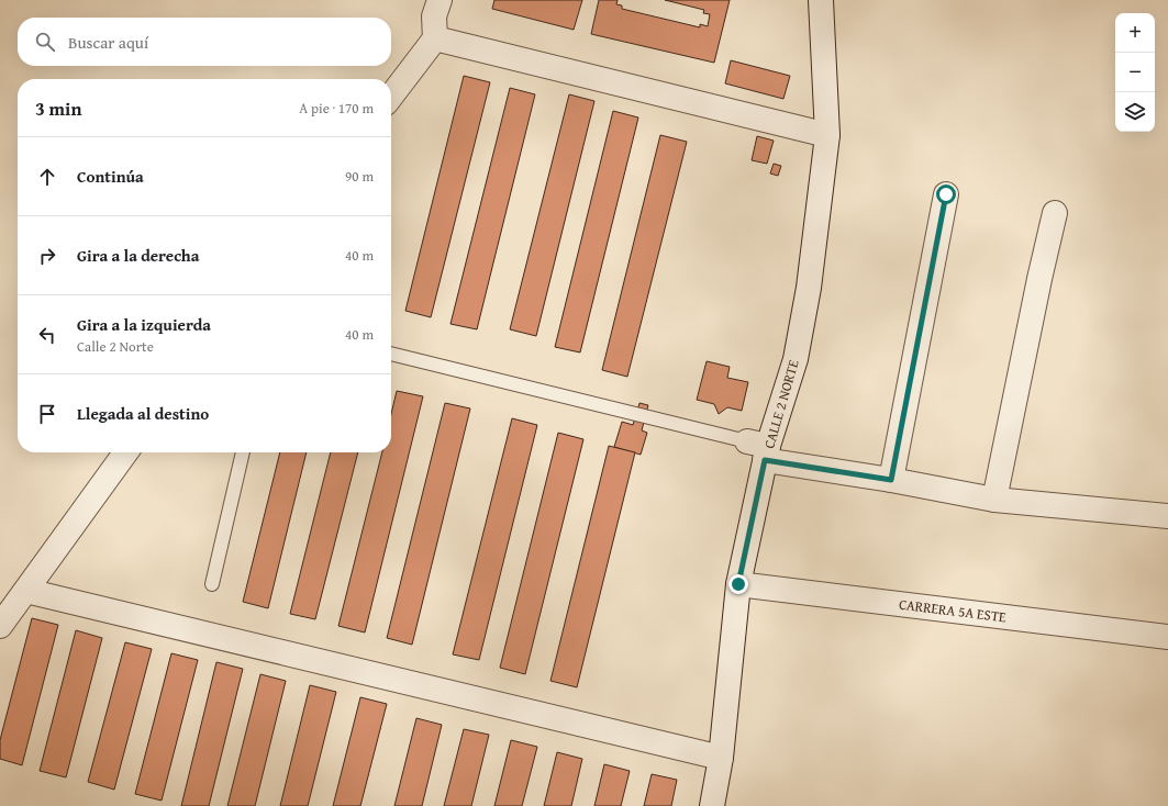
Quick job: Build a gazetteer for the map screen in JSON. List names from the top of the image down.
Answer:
{
  "streets": {
    "street": ["CALLE 2 NORTE", "CARRERA 5A ESTE"]
  },
  "crossings": [
    ["CALLE 2 NORTE", "CARRERA 5A ESTE"]
  ],
  "page": {
    "map_buttons": ["+", "−"],
    "search": "Buscar aquí",
    "heading": ["3 min", "A pie · 170 m"],
    "list": [
      ["Continúa", "90 m"],
      ["Gira a la derecha", "40 m"],
      ["Gira a la izquierda", "Calle 2 Norte", "40 m"],
      "Llegada al destino"
    ]
  }
}
